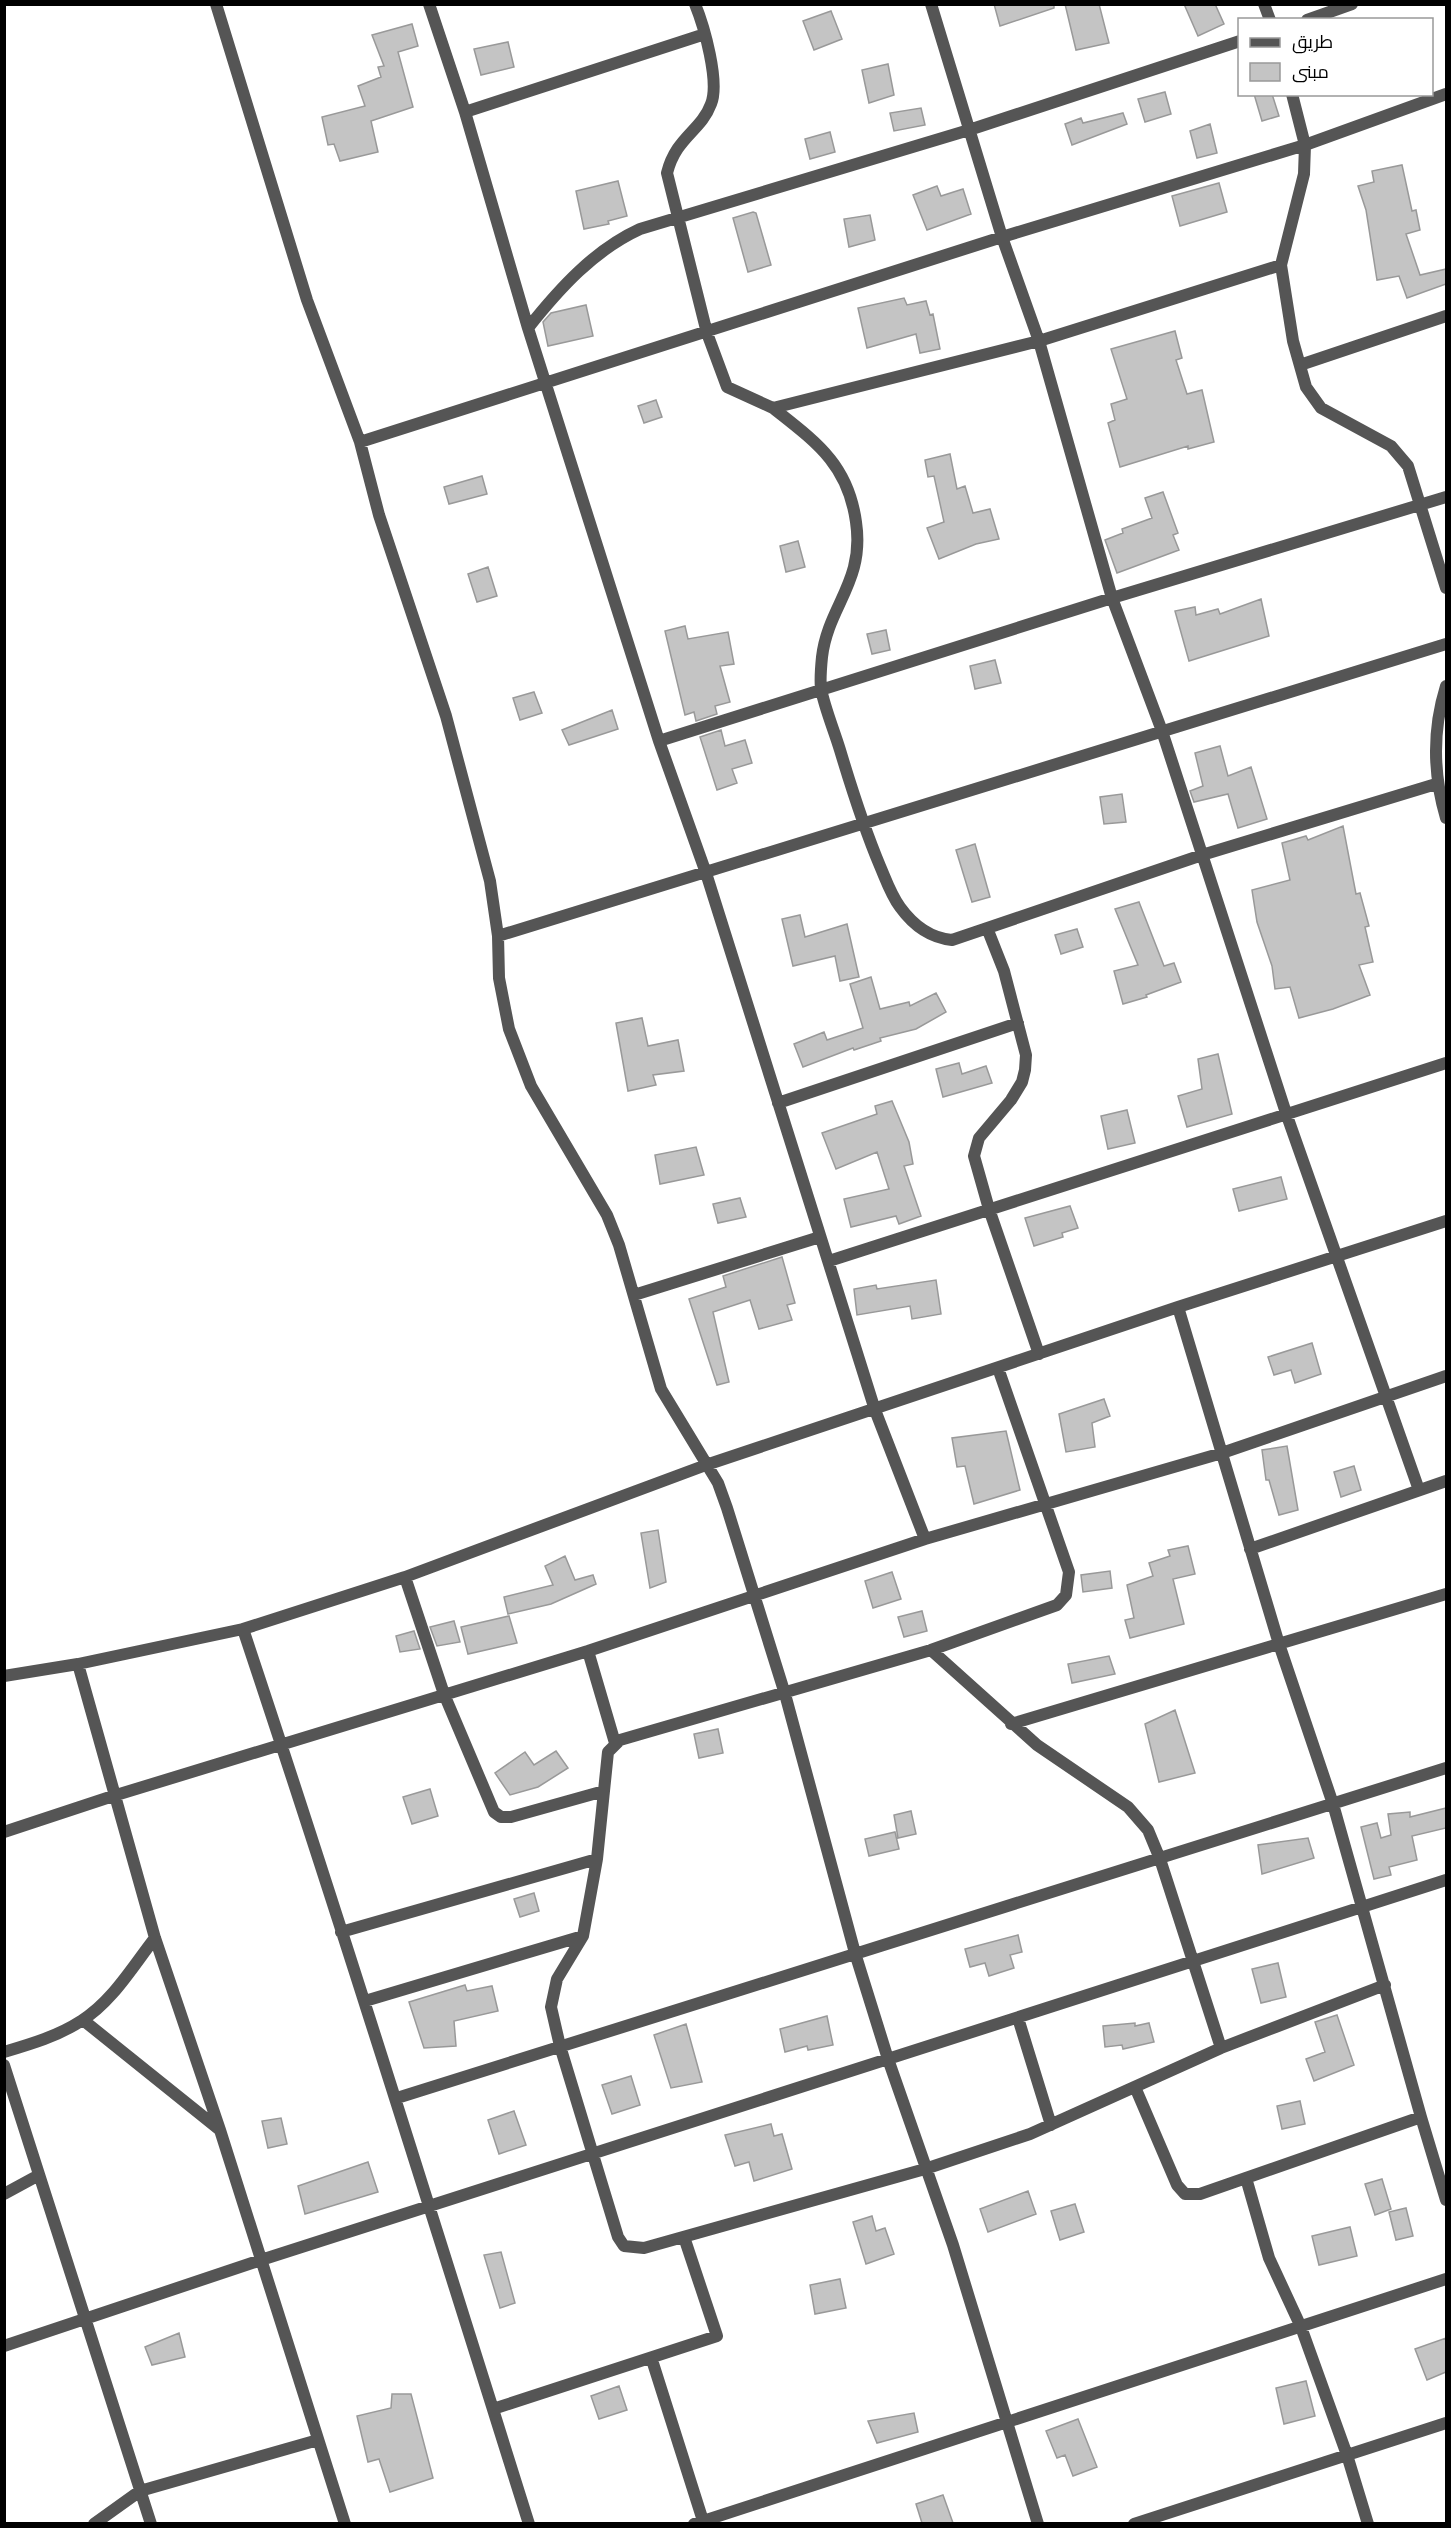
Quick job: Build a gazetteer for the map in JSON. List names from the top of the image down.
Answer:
{
  "legend": ["طريق", "مبنى"]
}
